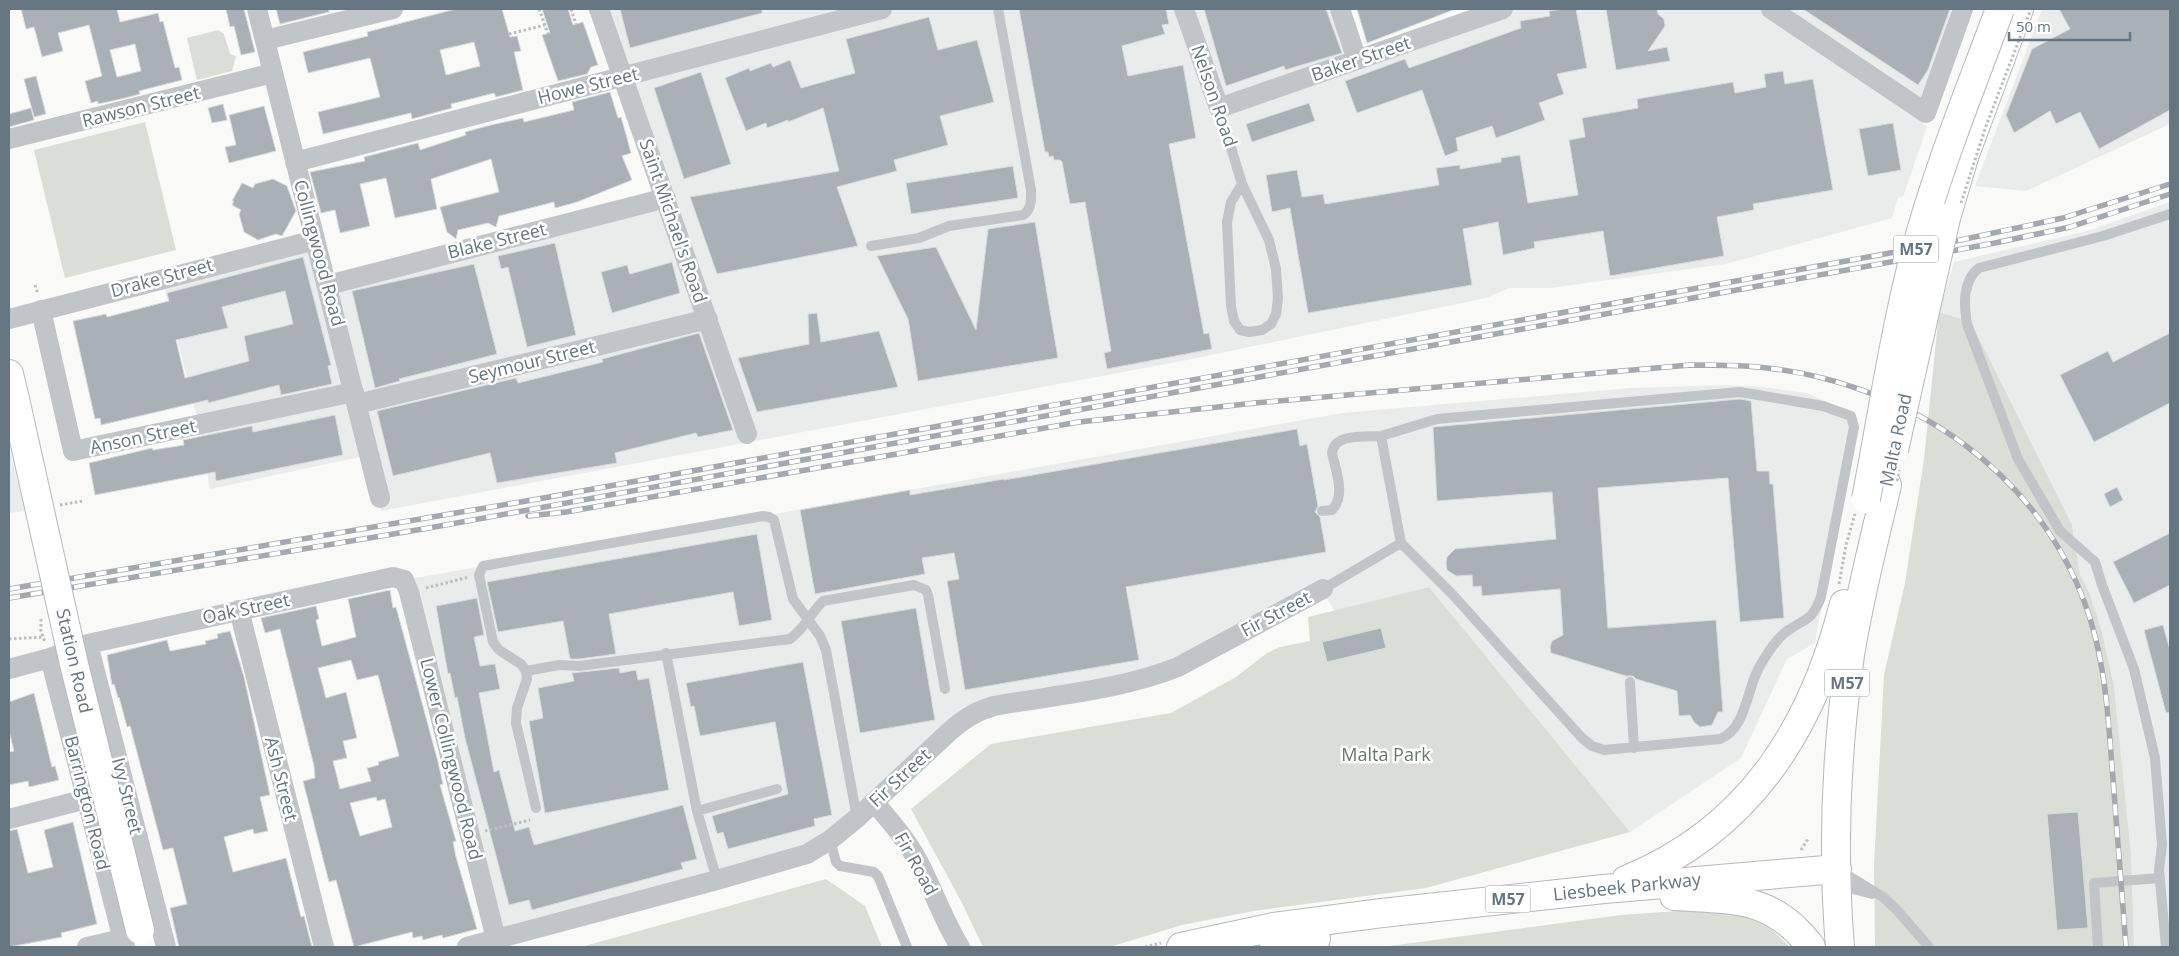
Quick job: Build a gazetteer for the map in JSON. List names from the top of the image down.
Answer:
{
  "streets": {
    "main road": [
      "M57",
      "Malta Road",
      "Station Road",
      "Liesbeek Parkway"
    ],
    "street": [
      "Baker Street",
      "Howe Street",
      "Nelson Road",
      "Rawson Street",
      "Saint Michael's Road",
      "Blake Street",
      "Collingwood Road",
      "Drake Street",
      "Seymour Street",
      "Anson Street",
      "Oak Street",
      "Fir Street",
      "Lower Collingwood Road",
      "Ash Street",
      "Ivy Street",
      "Barrington Road",
      "Fir Road"
    ]
  },
  "crossings": [
    ["Baker Street", "Nelson Road"],
    ["Howe Street", "Saint Michael's Road"],
    ["Howe Street", "Collingwood Road"],
    ["Rawson Street", "Collingwood Road"],
    ["Saint Michael's Road", "Blake Street"],
    ["Saint Michael's Road", "Seymour Street"],
    ["Blake Street", "Collingwood Road"],
    ["M57", "Malta Road"],
    ["M57", "Liesbeek Parkway"],
    ["Collingwood Road", "Drake Street"],
    ["Collingwood Road", "Seymour Street"],
    ["Collingwood Road", "Anson Street"],
    ["Drake Street", "Anson Street"],
    ["Seymour Street", "Anson Street"],
    ["Malta Road", "Liesbeek Parkway"],
    ["Oak Street", "Lower Collingwood Road"],
    ["Oak Street", "Ash Street"],
    ["Oak Street", "Ivy Street"],
    ["Oak Street", "Barrington Road"],
    ["Fir Street", "Lower Collingwood Road"],
    ["Fir Street", "Fir Road"],
    ["Station Road", "Barrington Road"]
  ],
  "parks": ["Malta Park"],
  "scale_bar": "50 m"
}
